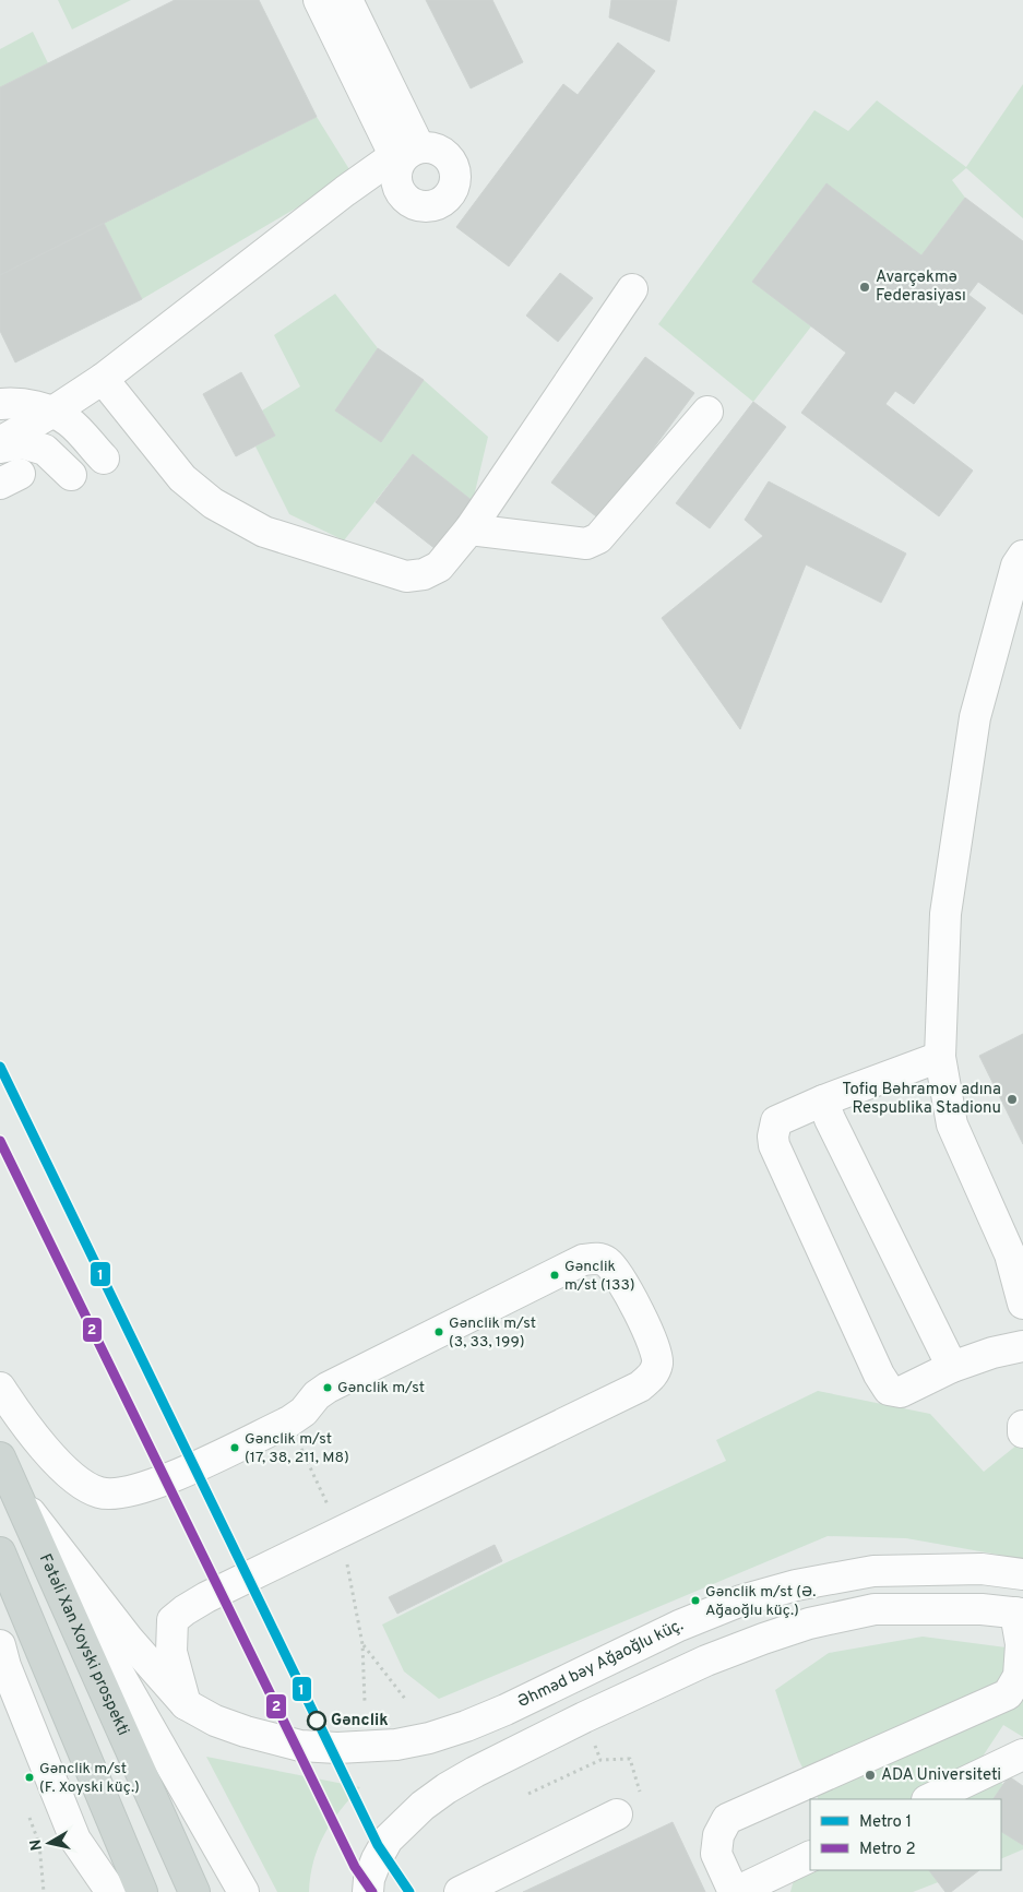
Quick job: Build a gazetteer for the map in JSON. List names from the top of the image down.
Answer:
{
  "streets": {
    "main road": ["Fətəli Xan Xoyski prospekti"],
    "street": ["Əhməd bəy Ağaoğlu küç."]
  },
  "crossings": [
    ["Fətəli Xan Xoyski prospekti", "Əhməd bəy Ağaoğlu küç."]
  ],
  "places": [
    "Avarçəkmə Federasiyası",
    "Tofiq Bəhramov adına Respublika Stadionu",
    "Gənclik m/st (133)",
    "Gənclik m/st (3, 33, 199)",
    "Gənclik m/st",
    "Gənclik m/st (17, 38, 211, M8)",
    "Gənclik m/st (Ə. Ağaoğlu küç.)",
    "Gənclik",
    "ADA Universiteti",
    "Gənclik m/st (F. Xoyski küç.)"
  ],
  "lines": ["metro line 1", "metro line 2"],
  "legend": ["Metro 1", "Metro 2"],
  "north": "left"
}
